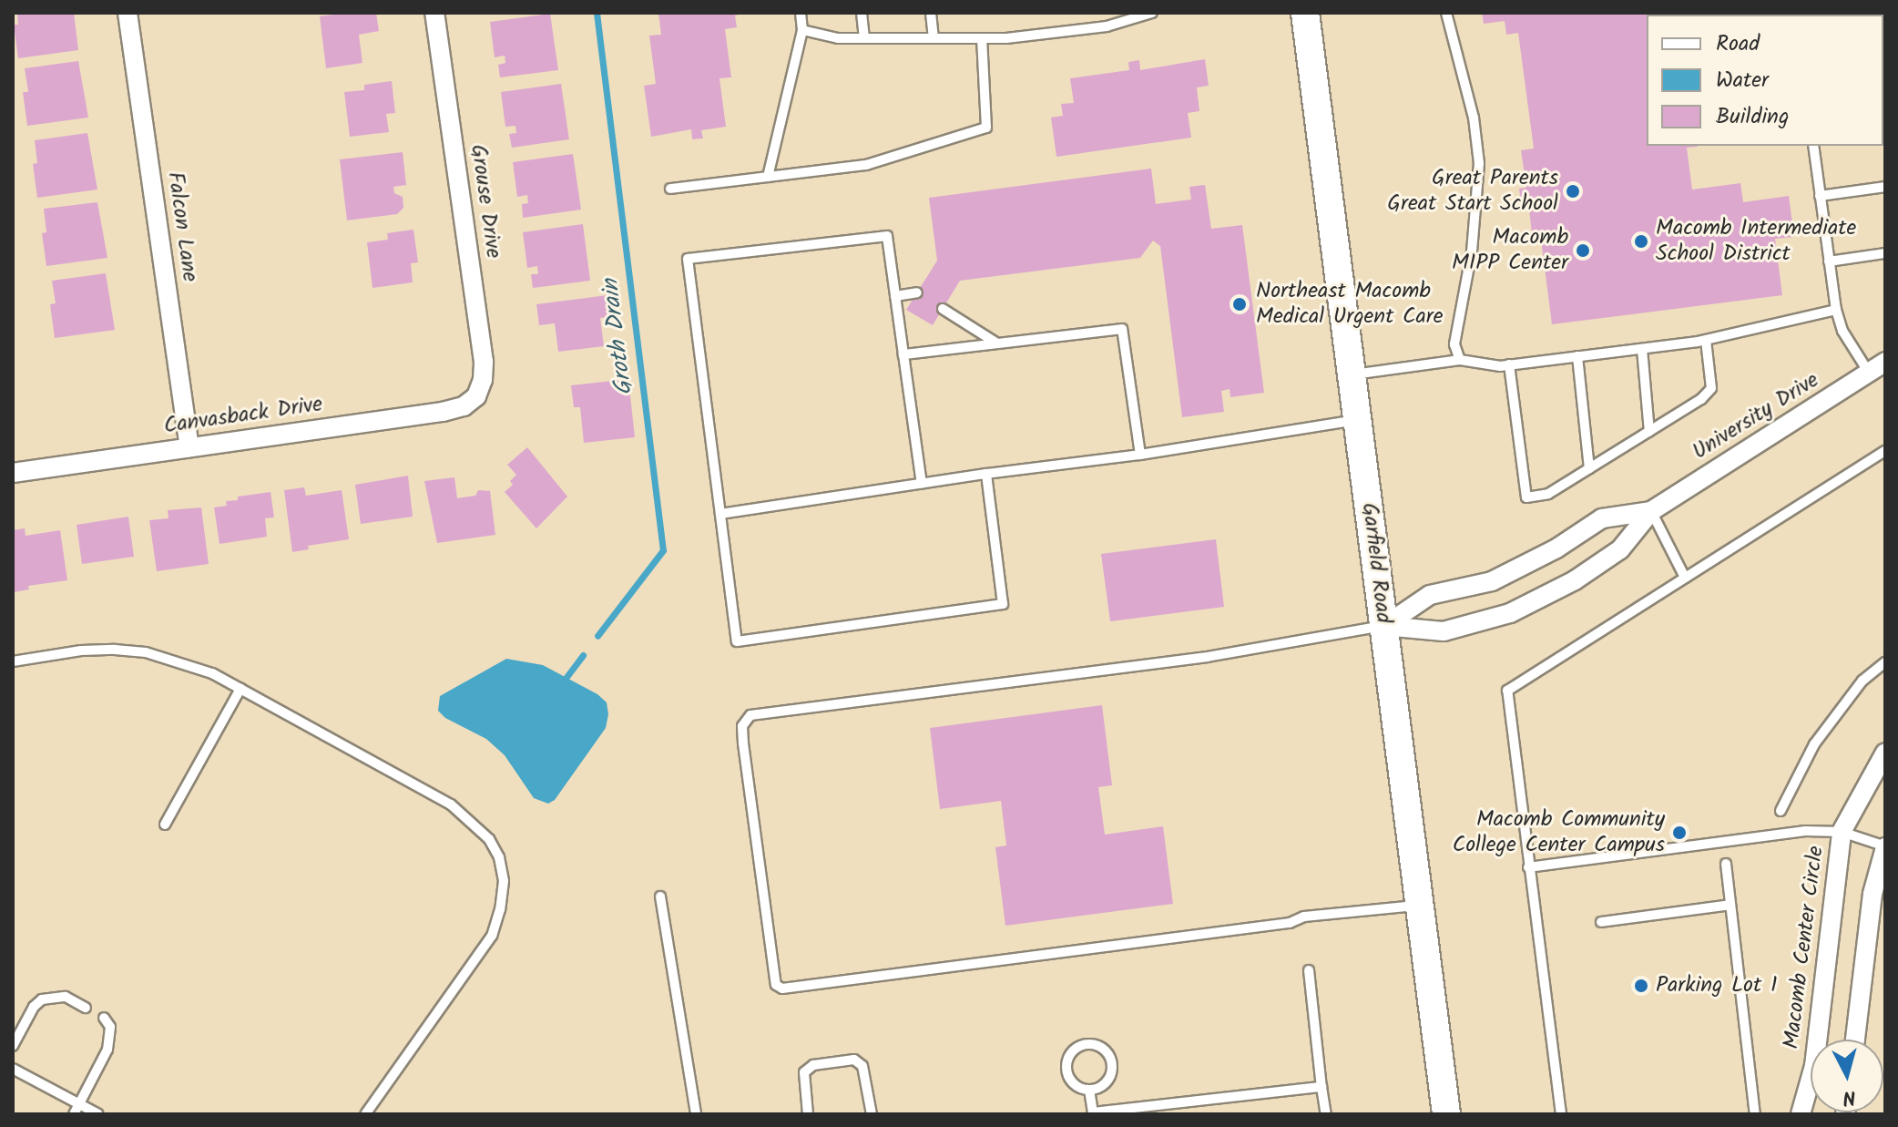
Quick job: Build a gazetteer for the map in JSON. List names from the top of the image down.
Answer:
{
  "streets": {
    "main road": ["Garfield Road"],
    "street": [
      "Grouse Drive",
      "Falcon Lane",
      "Canvasback Drive",
      "University Drive",
      "Macomb Center Circle"
    ]
  },
  "crossings": [
    ["Grouse Drive", "Canvasback Drive"],
    ["Falcon Lane", "Canvasback Drive"],
    ["University Drive", "Garfield Road"]
  ],
  "water": ["Groth Drain"],
  "places": [
    "Great Parents Great Start School",
    "Macomb Intermediate School District",
    "Macomb MIPP Center",
    "Northeast Macomb Medical Urgent Care",
    "Macomb Community College Center Campus",
    "Parking Lot 1"
  ],
  "legend": ["Road", "Water", "Building"],
  "north": "bottom"
}
